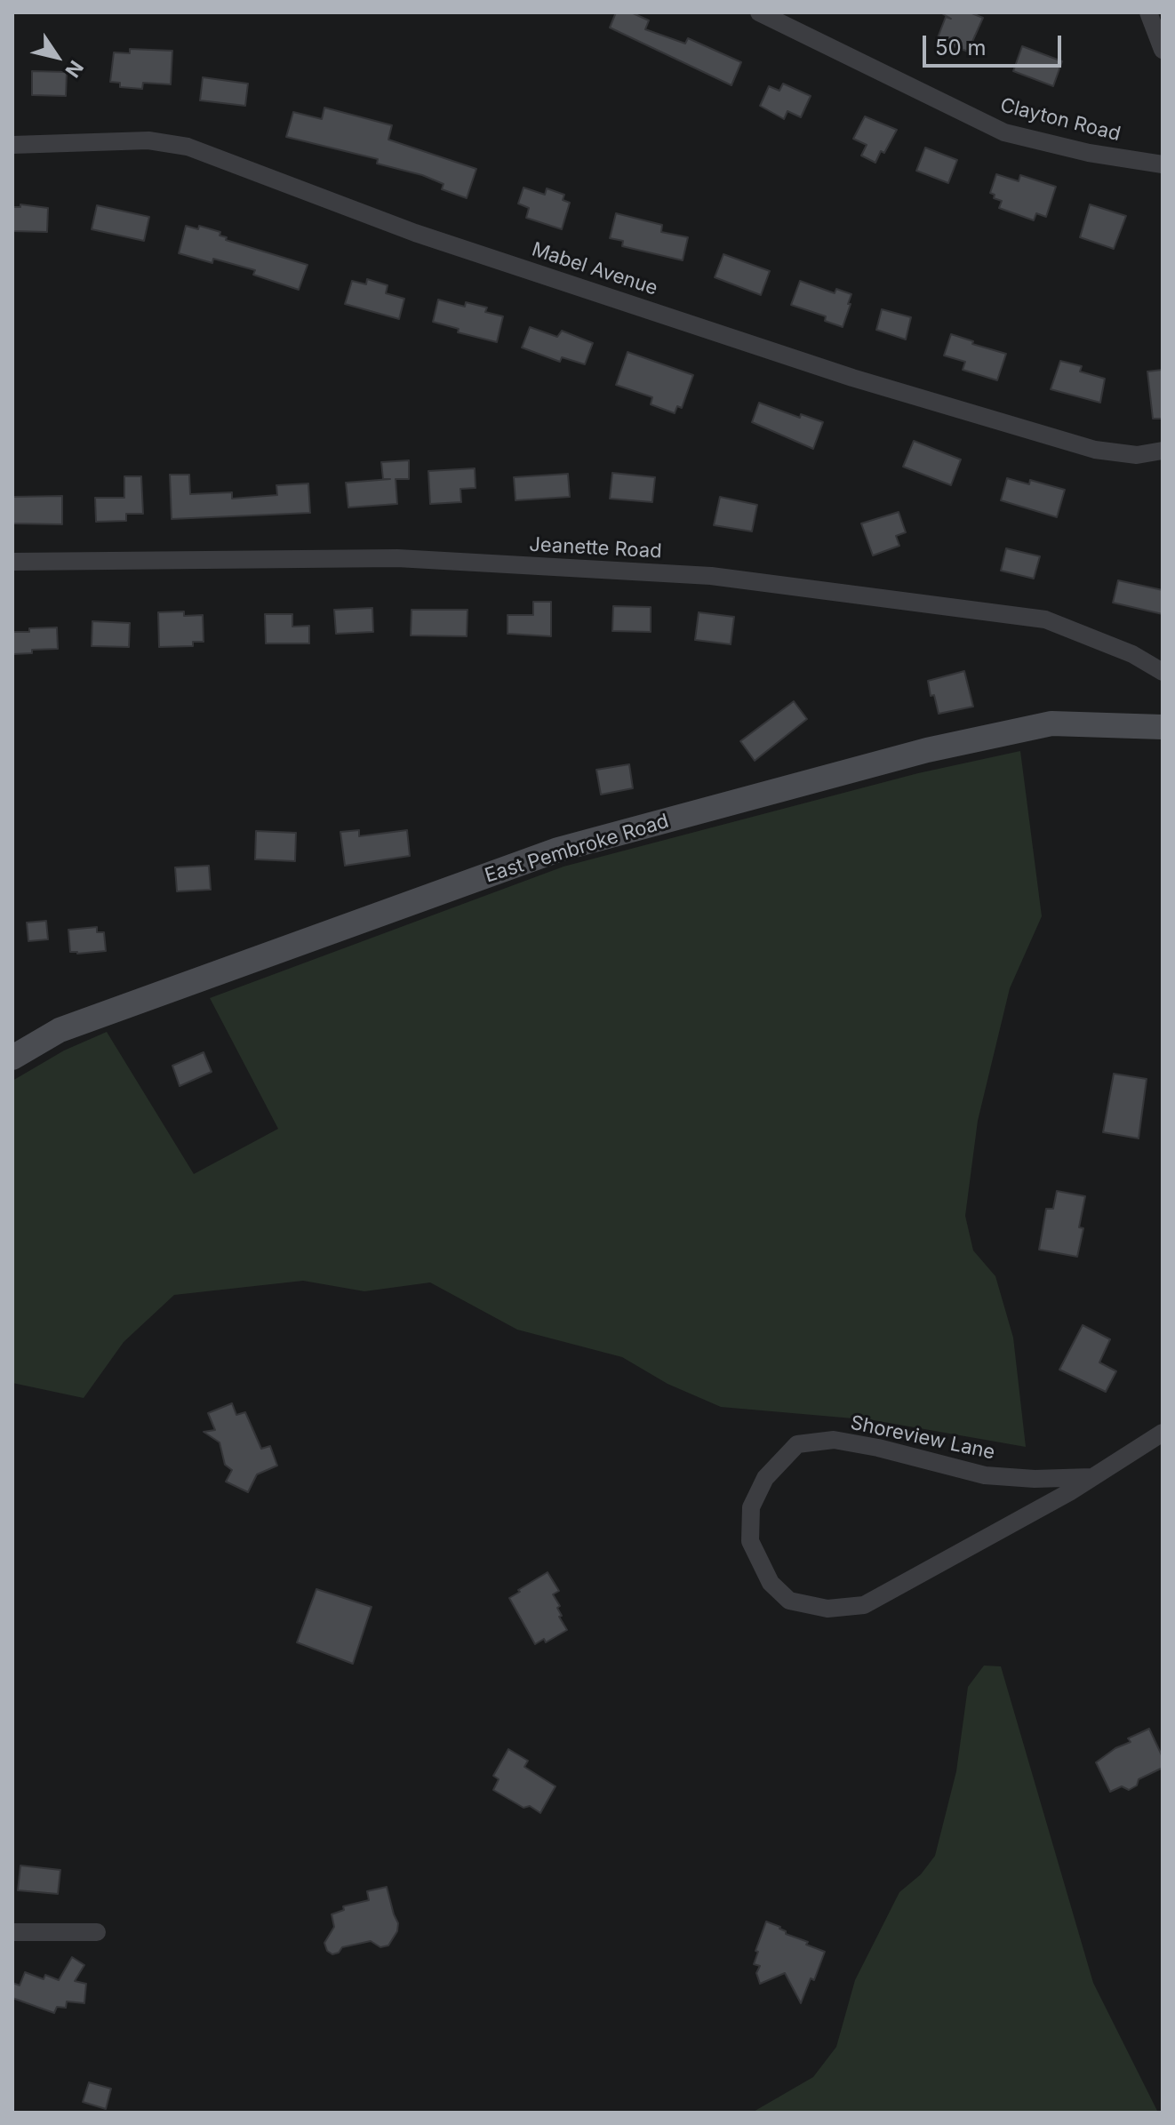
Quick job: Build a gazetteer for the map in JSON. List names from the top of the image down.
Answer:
{
  "streets": {
    "street": [
      "Clayton Road",
      "Mabel Avenue",
      "Jeanette Road",
      "East Pembroke Road",
      "Shoreview Lane"
    ]
  },
  "scale_bar": "50 m",
  "north": "bottom right"
}
